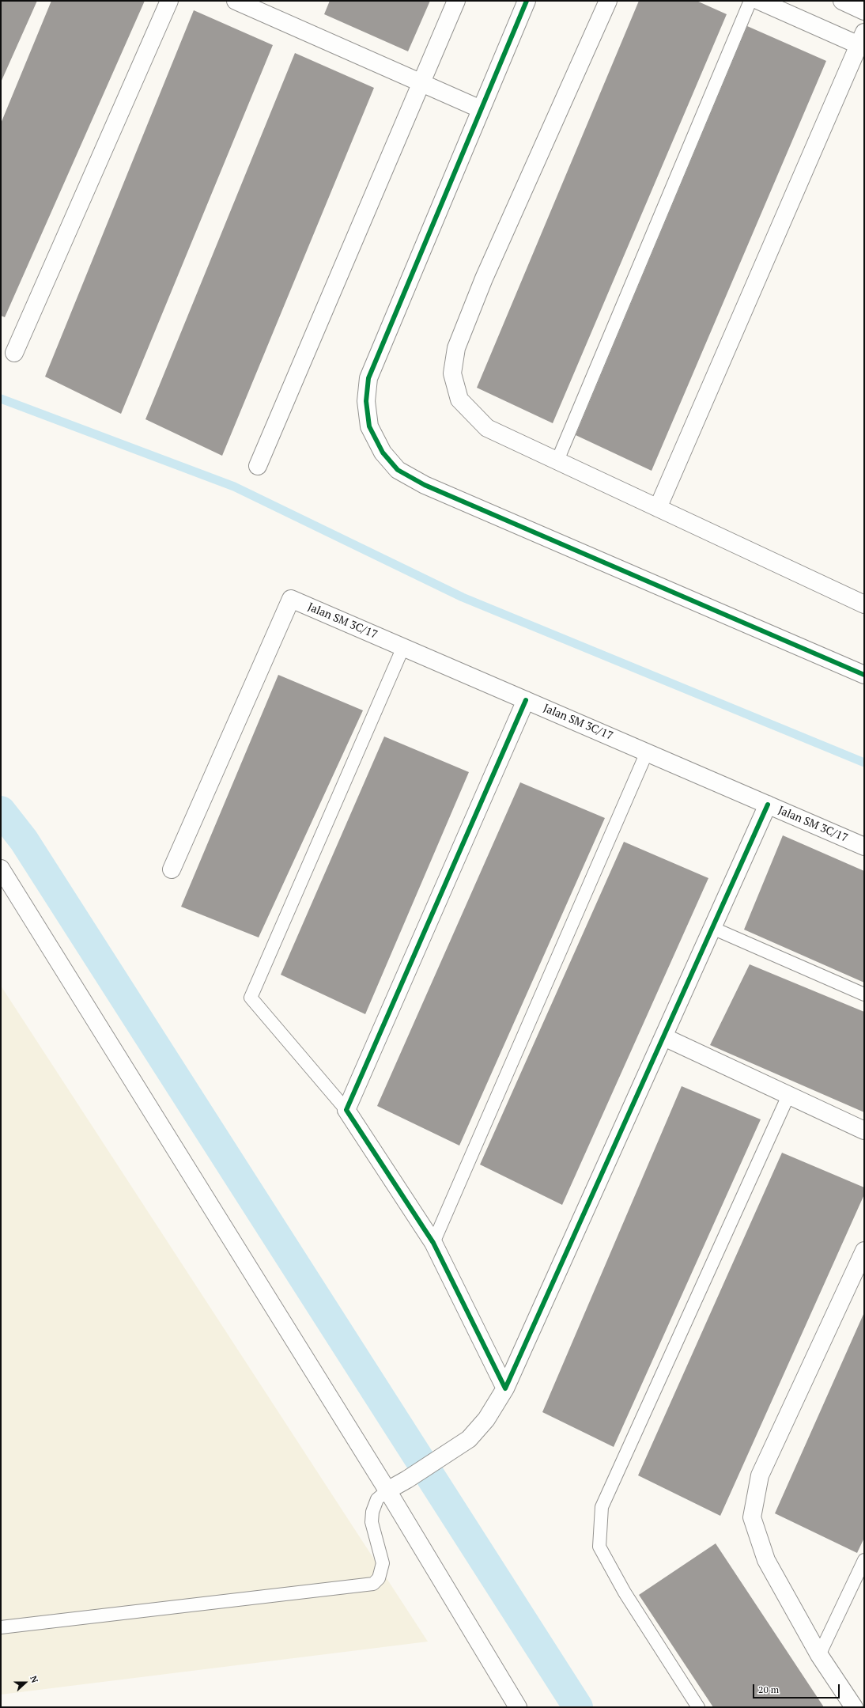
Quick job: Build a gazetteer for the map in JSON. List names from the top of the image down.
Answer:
{
  "streets": {
    "street": ["Jalan SM 3C/17"]
  },
  "scale_bar": "20 m",
  "north": "right"
}
